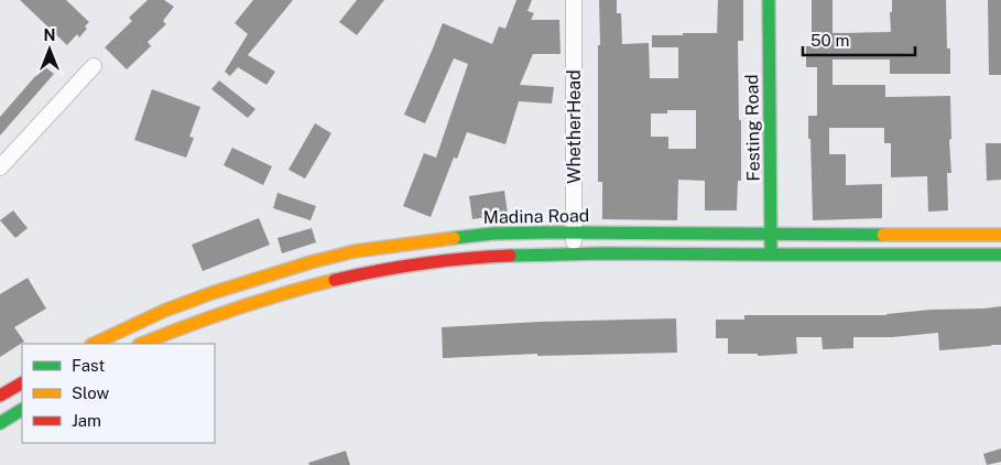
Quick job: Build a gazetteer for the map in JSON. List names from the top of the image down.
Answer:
{
  "streets": {
    "main road": ["Festing Road", "Madina Road"],
    "street": ["WhetherHead"]
  },
  "crossings": [
    ["WhetherHead", "Madina Road"],
    ["Festing Road", "Madina Road"]
  ],
  "legend": ["Fast", "Slow", "Jam"],
  "scale_bar": "50 m",
  "north": "top"
}
